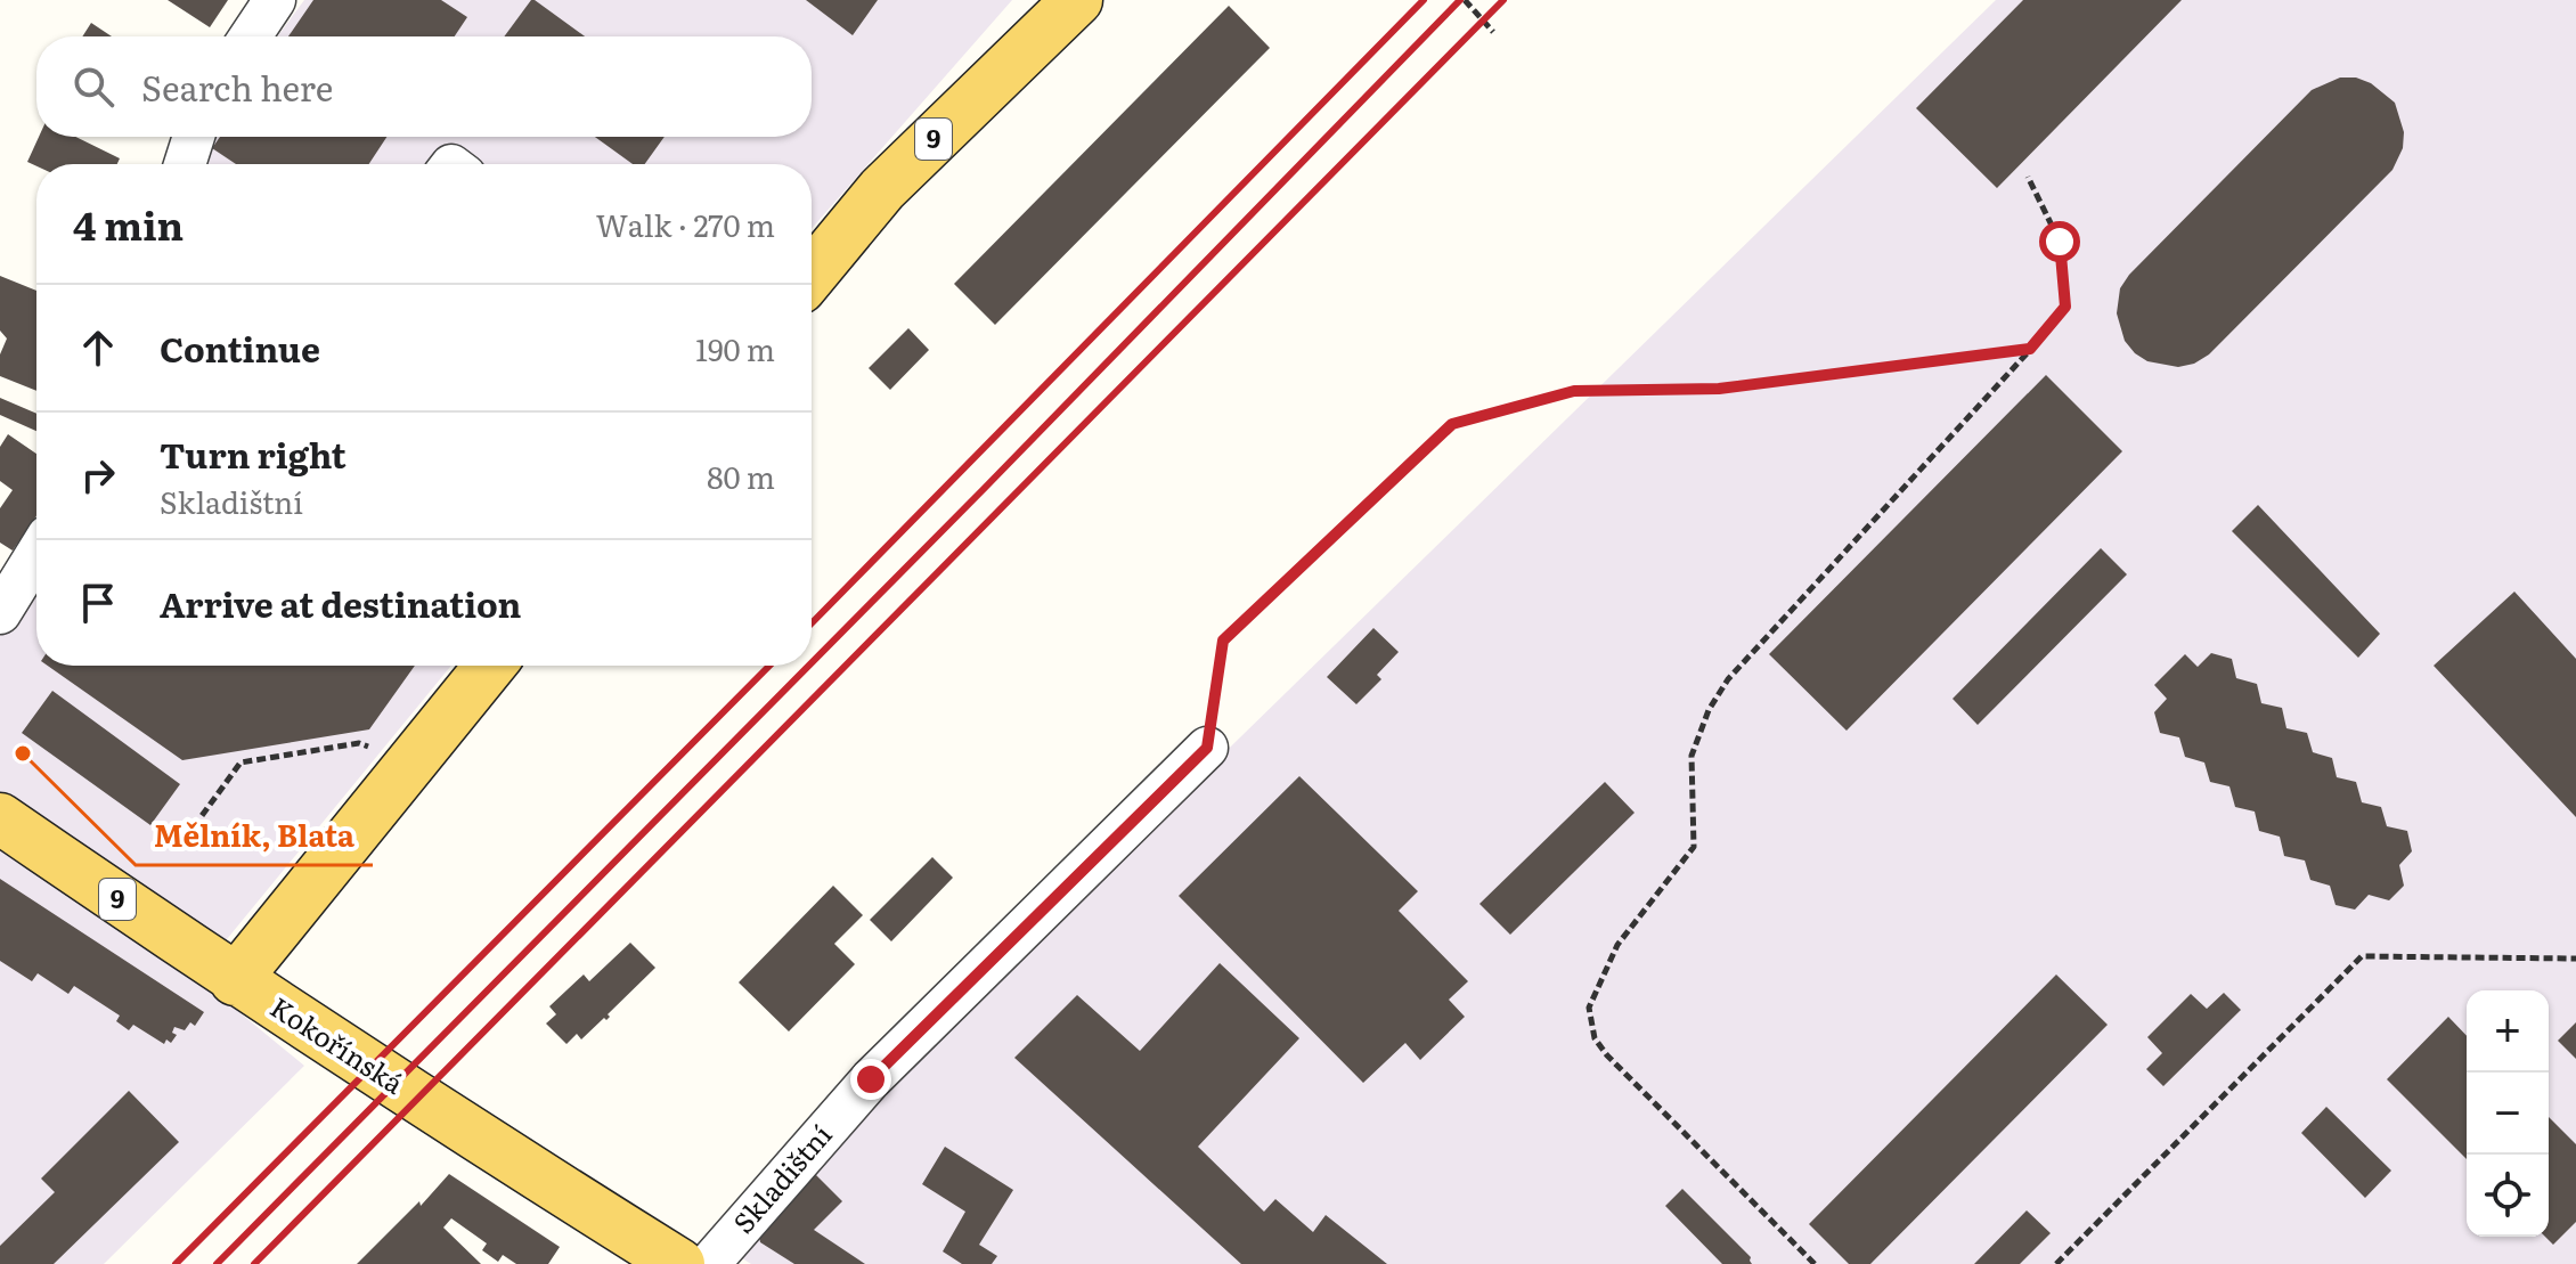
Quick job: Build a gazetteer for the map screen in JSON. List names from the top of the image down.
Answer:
{
  "streets": {
    "main road": ["9", "Kokořínská"],
    "street": ["Skladištní"]
  },
  "places": ["Mělník, Blata"],
  "page": {
    "search": "Search here",
    "heading": ["4 min", "Walk · 270 m"],
    "list": [
      ["Continue", "190 m"],
      ["Turn right", "Skladištní", "80 m"],
      "Arrive at destination"
    ],
    "map_buttons": ["+", "−"]
  }
}
